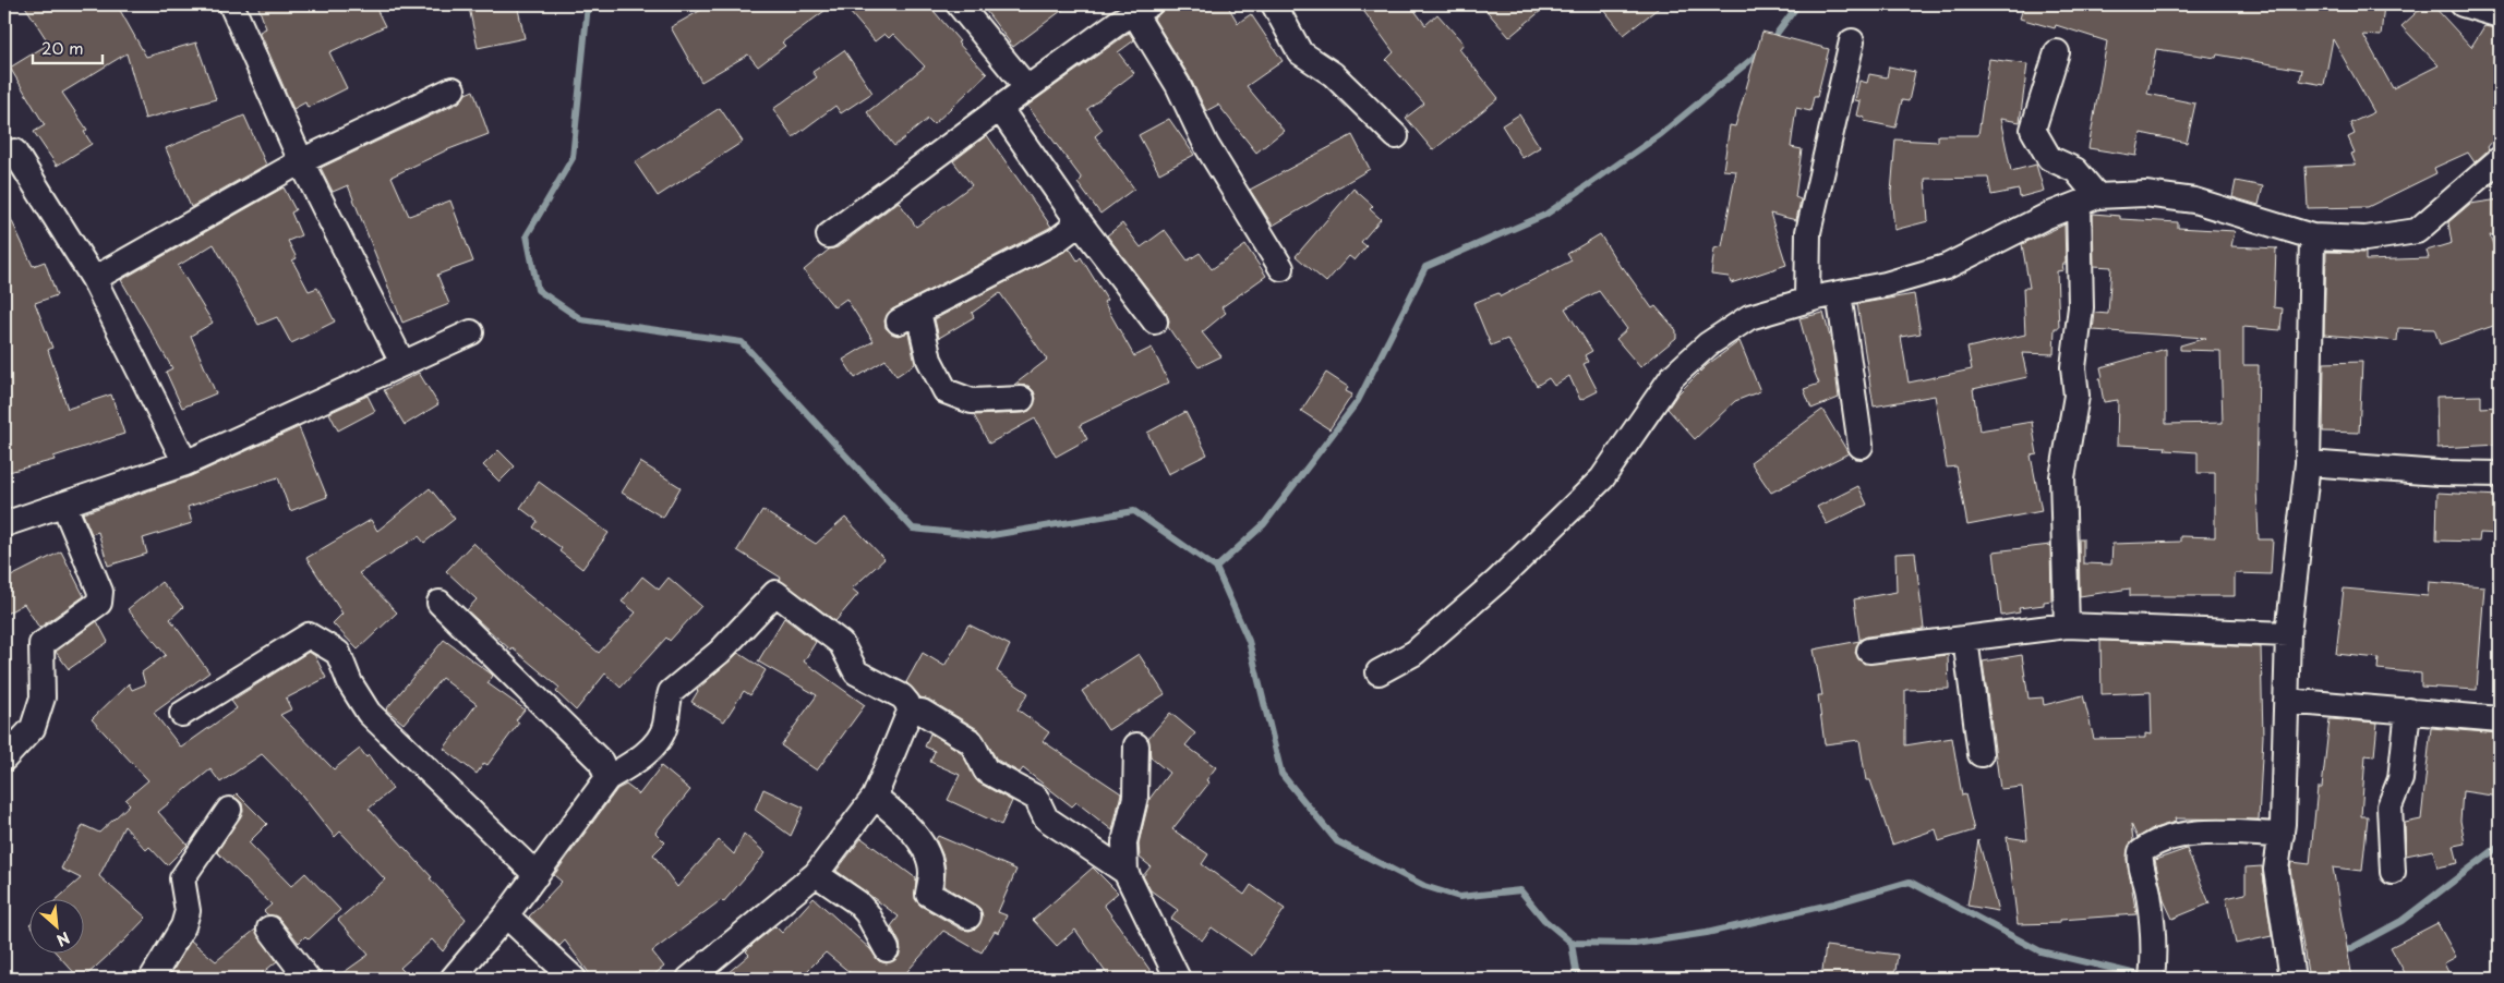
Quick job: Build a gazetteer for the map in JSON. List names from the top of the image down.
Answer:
{
  "scale_bar": "20 m",
  "north": "bottom right"
}
